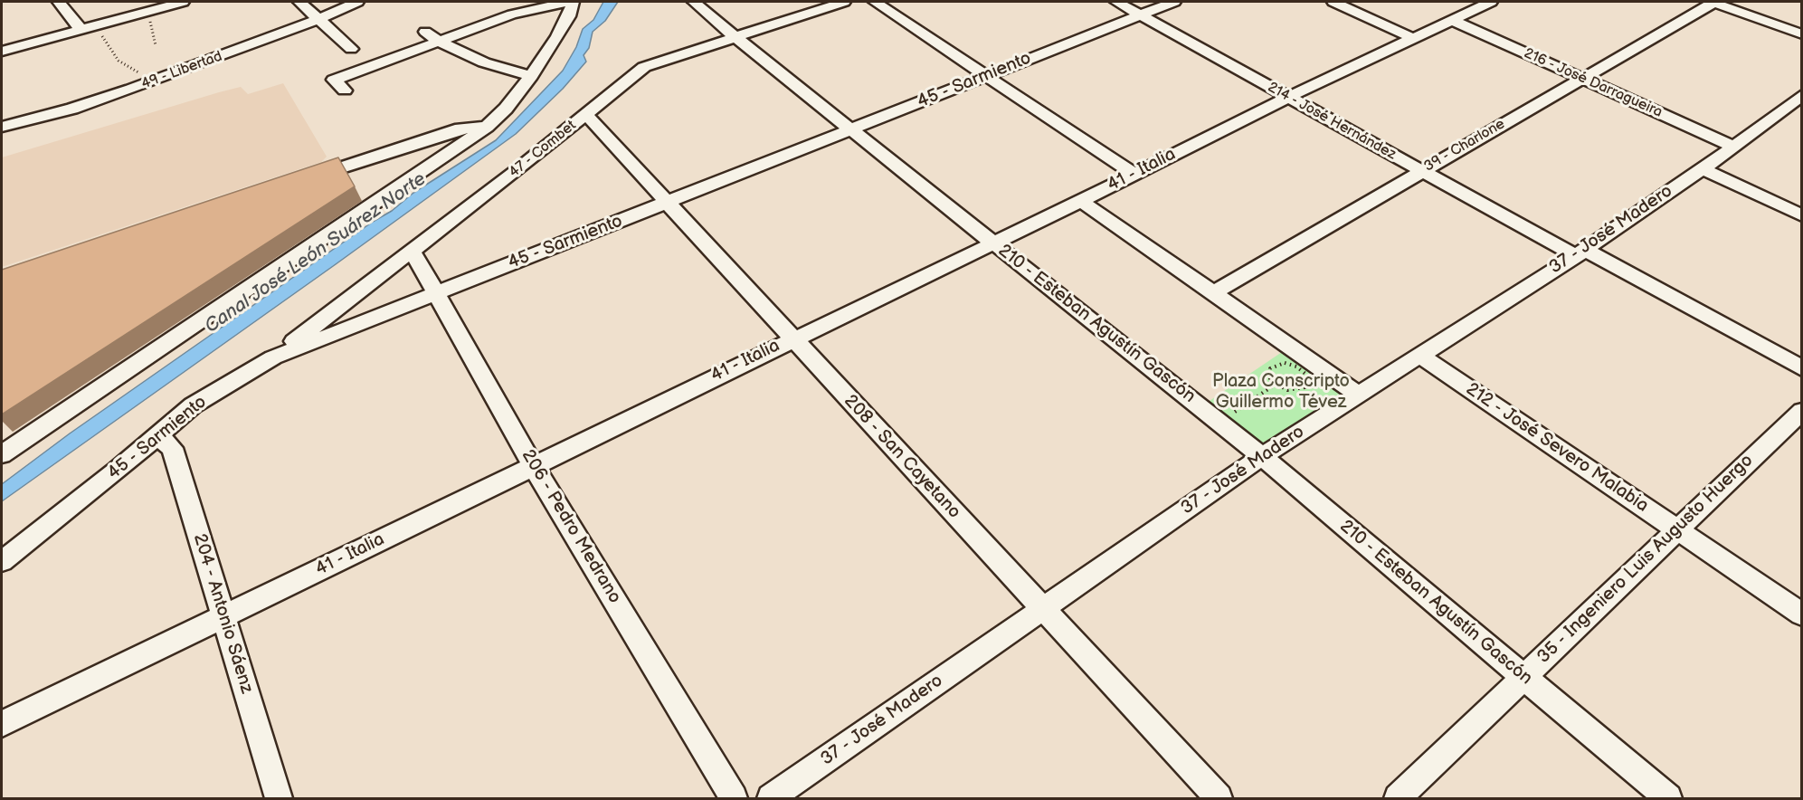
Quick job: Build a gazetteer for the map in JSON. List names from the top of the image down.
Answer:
{
  "streets": {
    "street": [
      "49 - Libertad",
      "45 - Sarmiento",
      "216 - José Darragueira",
      "214 - José Hernández",
      "39 - Charlone",
      "47 - Combet",
      "41 - Italia",
      "37 - José Madero",
      "210 - Esteban Agustín Gascón",
      "212 - José Severo Malabia",
      "208 - San Cayetano",
      "206 - Pedro Medrano",
      "35 - Ingeniero Luis Augusto Huergo",
      "204 - Antonio Sáenz"
    ]
  },
  "crossings": [
    ["45 - Sarmiento", "214 - José Hernández"],
    ["45 - Sarmiento", "47 - Combet"],
    ["45 - Sarmiento", "210 - Esteban Agustín Gascón"],
    ["45 - Sarmiento", "208 - San Cayetano"],
    ["45 - Sarmiento", "206 - Pedro Medrano"],
    ["45 - Sarmiento", "204 - Antonio Sáenz"],
    ["216 - José Darragueira", "39 - Charlone"],
    ["216 - José Darragueira", "41 - Italia"],
    ["216 - José Darragueira", "37 - José Madero"],
    ["214 - José Hernández", "39 - Charlone"],
    ["214 - José Hernández", "41 - Italia"],
    ["214 - José Hernández", "37 - José Madero"],
    ["47 - Combet", "210 - Esteban Agustín Gascón"],
    ["47 - Combet", "208 - San Cayetano"],
    ["47 - Combet", "206 - Pedro Medrano"],
    ["41 - Italia", "210 - Esteban Agustín Gascón"],
    ["41 - Italia", "208 - San Cayetano"],
    ["41 - Italia", "206 - Pedro Medrano"],
    ["41 - Italia", "204 - Antonio Sáenz"],
    ["37 - José Madero", "210 - Esteban Agustín Gascón"],
    ["37 - José Madero", "212 - José Severo Malabia"],
    ["37 - José Madero", "208 - San Cayetano"],
    ["210 - Esteban Agustín Gascón", "35 - Ingeniero Luis Augusto Huergo"],
    ["212 - José Severo Malabia", "35 - Ingeniero Luis Augusto Huergo"]
  ],
  "water": ["Canal José León Suárez Norte"],
  "parks": ["Plaza Conscripto Guillermo Tévez"]
}
